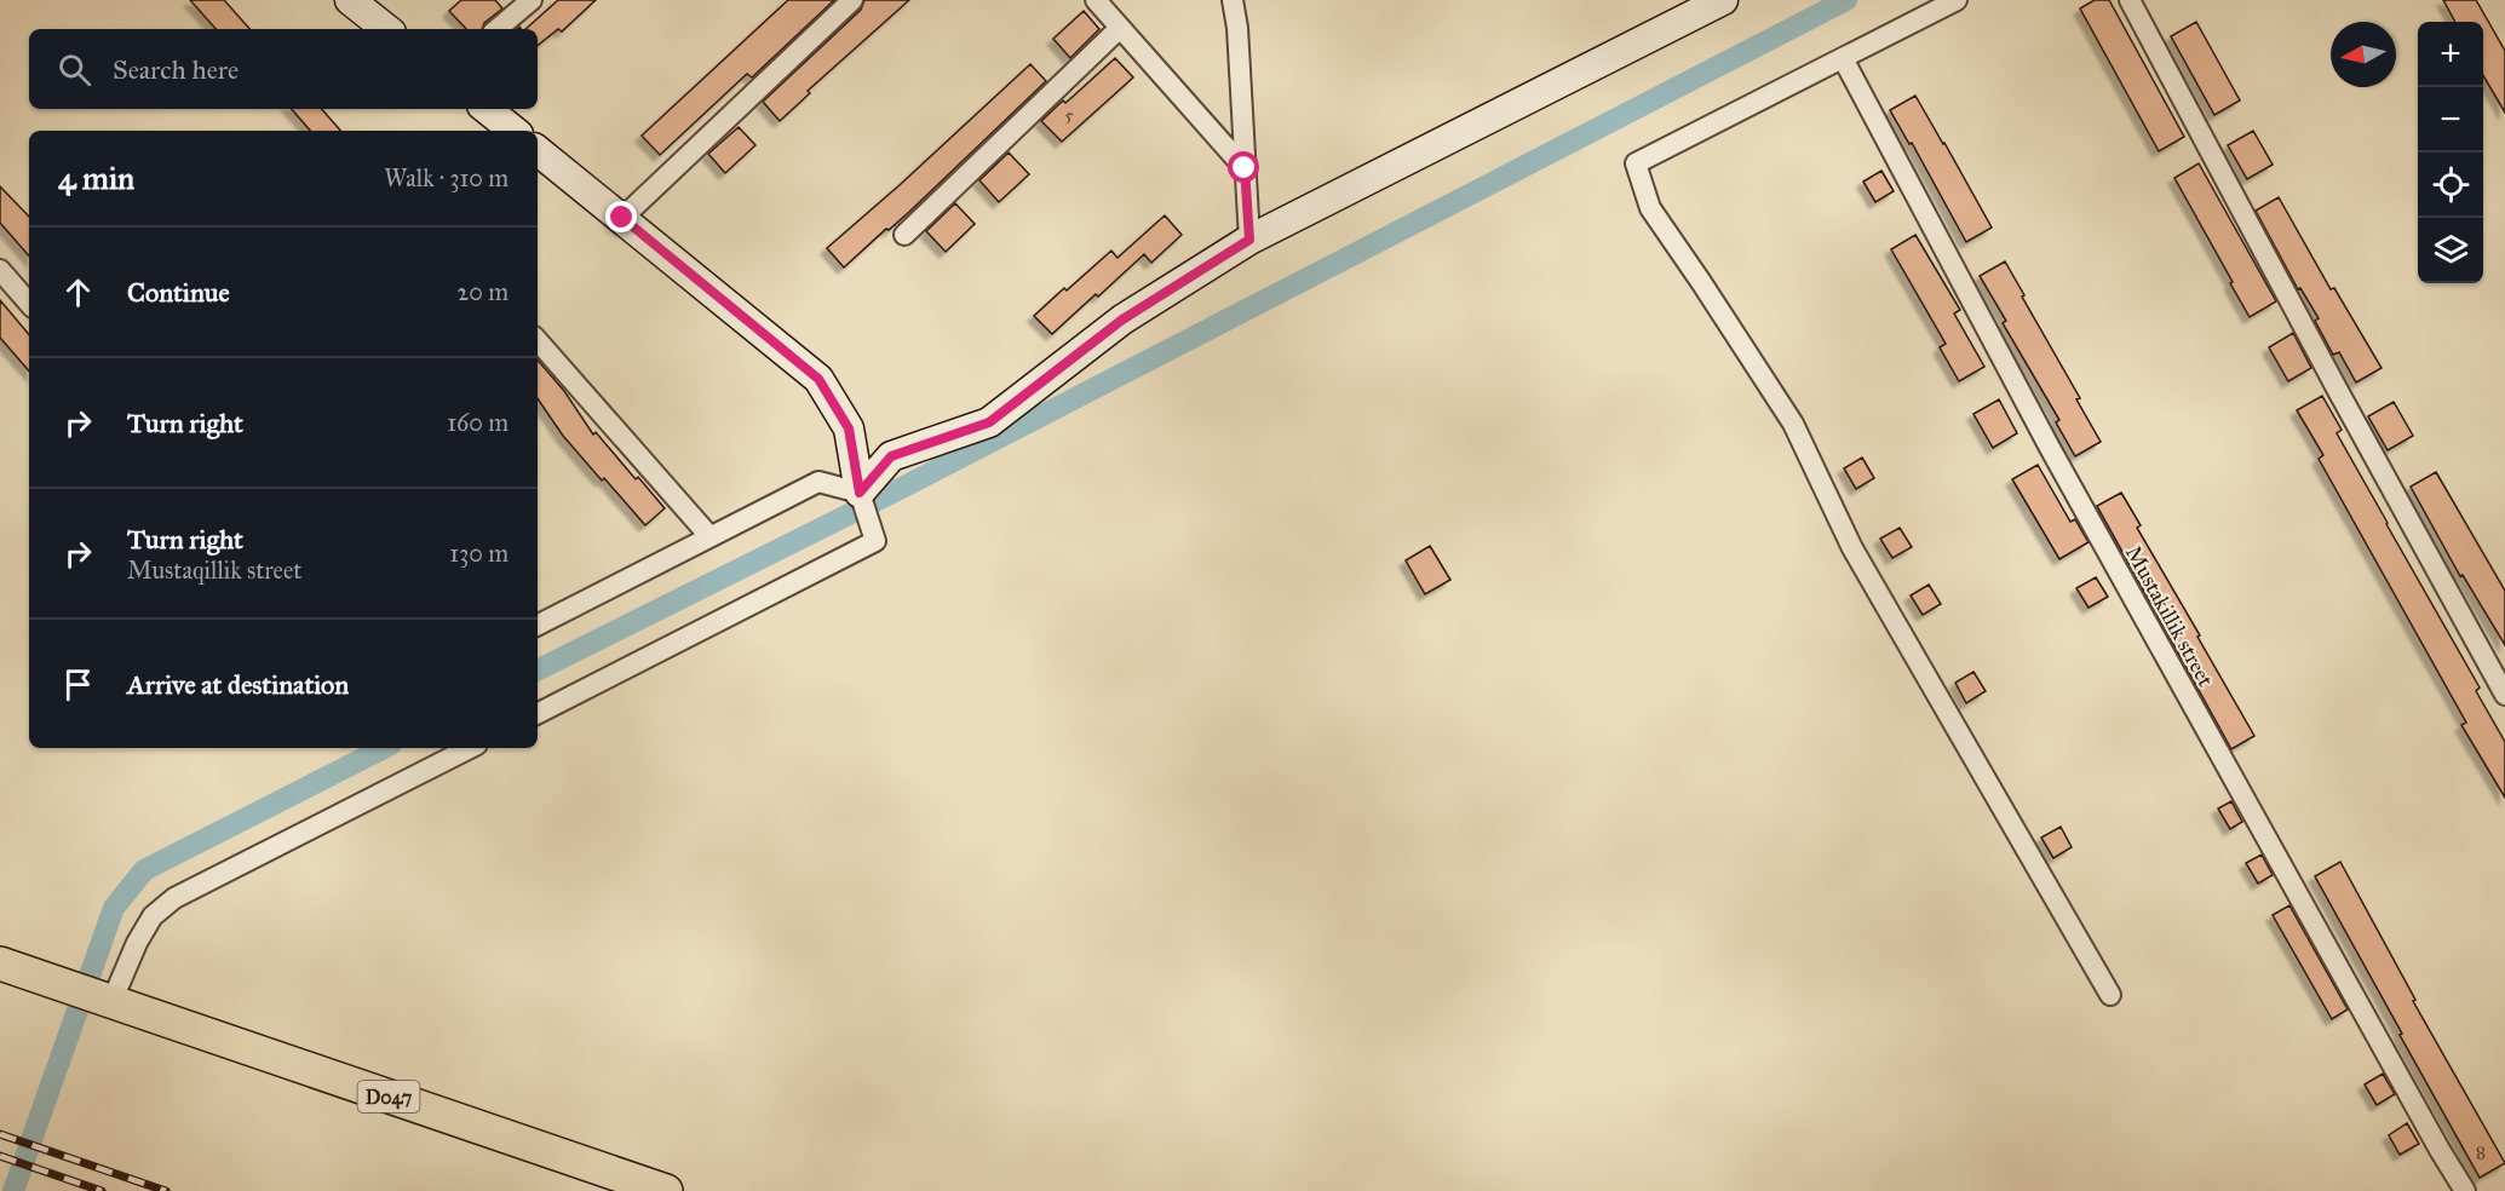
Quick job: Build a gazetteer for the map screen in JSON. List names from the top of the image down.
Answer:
{
  "streets": {
    "main road": ["D047"],
    "street": ["Mustakillik street"]
  },
  "house_numbers": ["5", "8"],
  "north": "left",
  "page": {
    "map_buttons": ["+", "−"],
    "search": "Search here",
    "heading": ["4 min", "Walk · 310 m"],
    "list": [
      ["Continue", "20 m"],
      ["Turn right", "160 m"],
      ["Turn right", "Mustaqillik street", "130 m"],
      "Arrive at destination"
    ]
  }
}
